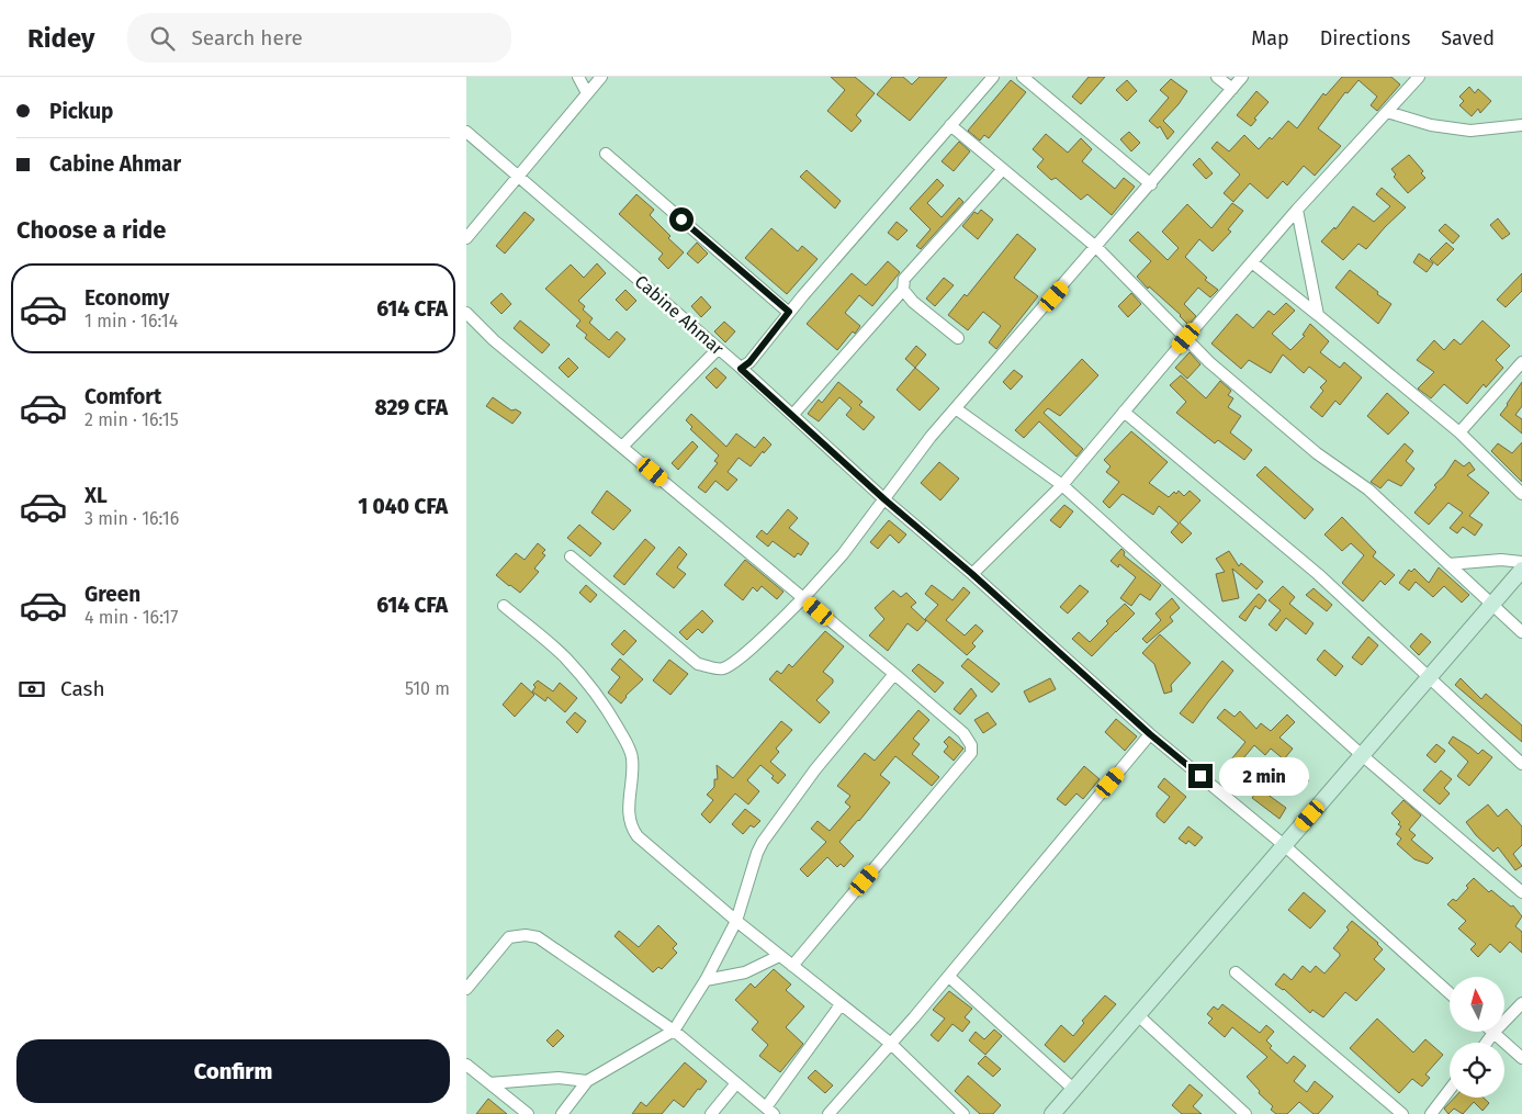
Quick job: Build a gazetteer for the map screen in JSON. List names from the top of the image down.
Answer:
{
  "streets": {
    "street": ["Cabine Ahmar"]
  },
  "north": "top",
  "page": {
    "header": "Ridey",
    "search": "Search here",
    "nav": ["Map", "Directions", "Saved"],
    "banner": ["Pickup", "Cabine Ahmar"],
    "heading": "Choose a ride",
    "list": [
      {
        "name": "Economy",
        "note": "1 min · 16:14",
        "value": "614 CFA"
      },
      {
        "name": "Comfort",
        "note": "2 min · 16:15",
        "value": "829 CFA"
      },
      {
        "name": "XL",
        "note": "3 min · 16:16",
        "value": "1 040 CFA"
      },
      {
        "name": "Green",
        "note": "4 min · 16:17",
        "value": "614 CFA"
      }
    ],
    "pay": ["Cash", "510 m"],
    "bubble": "2 min",
    "buttons": "Confirm"
  }
}
